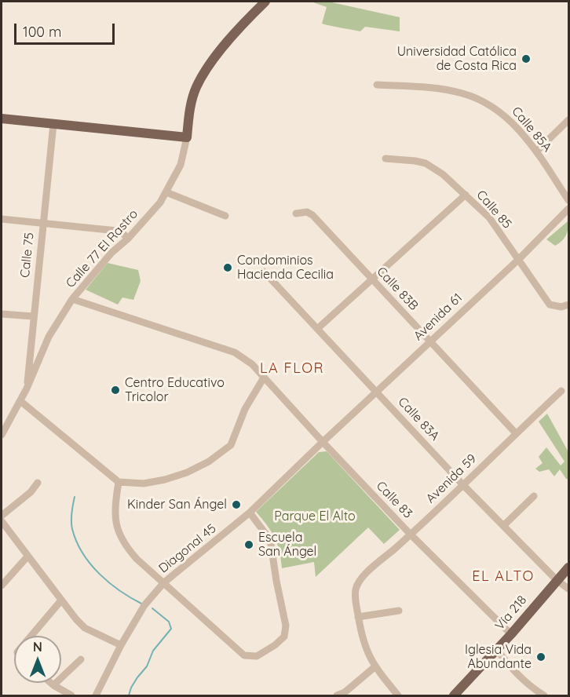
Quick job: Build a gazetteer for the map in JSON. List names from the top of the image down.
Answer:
{
  "streets": {
    "main road": ["Vía 218"],
    "street": [
      "Calle 85A",
      "Calle 85",
      "Calle 77 El Rastro",
      "Calle 75",
      "Calle 83B",
      "Avenida 61",
      "Calle 83A",
      "Avenida 59",
      "Calle 83",
      "Diagonal 45"
    ]
  },
  "crossings": [
    ["Calle 85", "Avenida 61"],
    ["Calle 77 El Rastro", "Calle 75"],
    ["Calle 83B", "Avenida 61"],
    ["Calle 83B", "Avenida 59"],
    ["Avenida 61", "Calle 83A"],
    ["Avenida 61", "Calle 83"],
    ["Avenida 61", "Diagonal 45"],
    ["Calle 83A", "Avenida 59"],
    ["Calle 83A", "Vía 218"],
    ["Avenida 59", "Calle 83"],
    ["Calle 83", "Diagonal 45"],
    ["Calle 83", "Vía 218"]
  ],
  "districts": ["LA FLOR", "EL ALTO"],
  "parks": ["Parque El Alto"],
  "places": [
    "Universidad Católica de Costa Rica",
    "Condominios Hacienda Cecilia",
    "Centro Educativo Tricolor",
    "Kinder San Ángel",
    "Escuela San Ángel",
    "Iglesia Vida Abundante"
  ],
  "scale_bar": "100 m",
  "north": "top"
}
